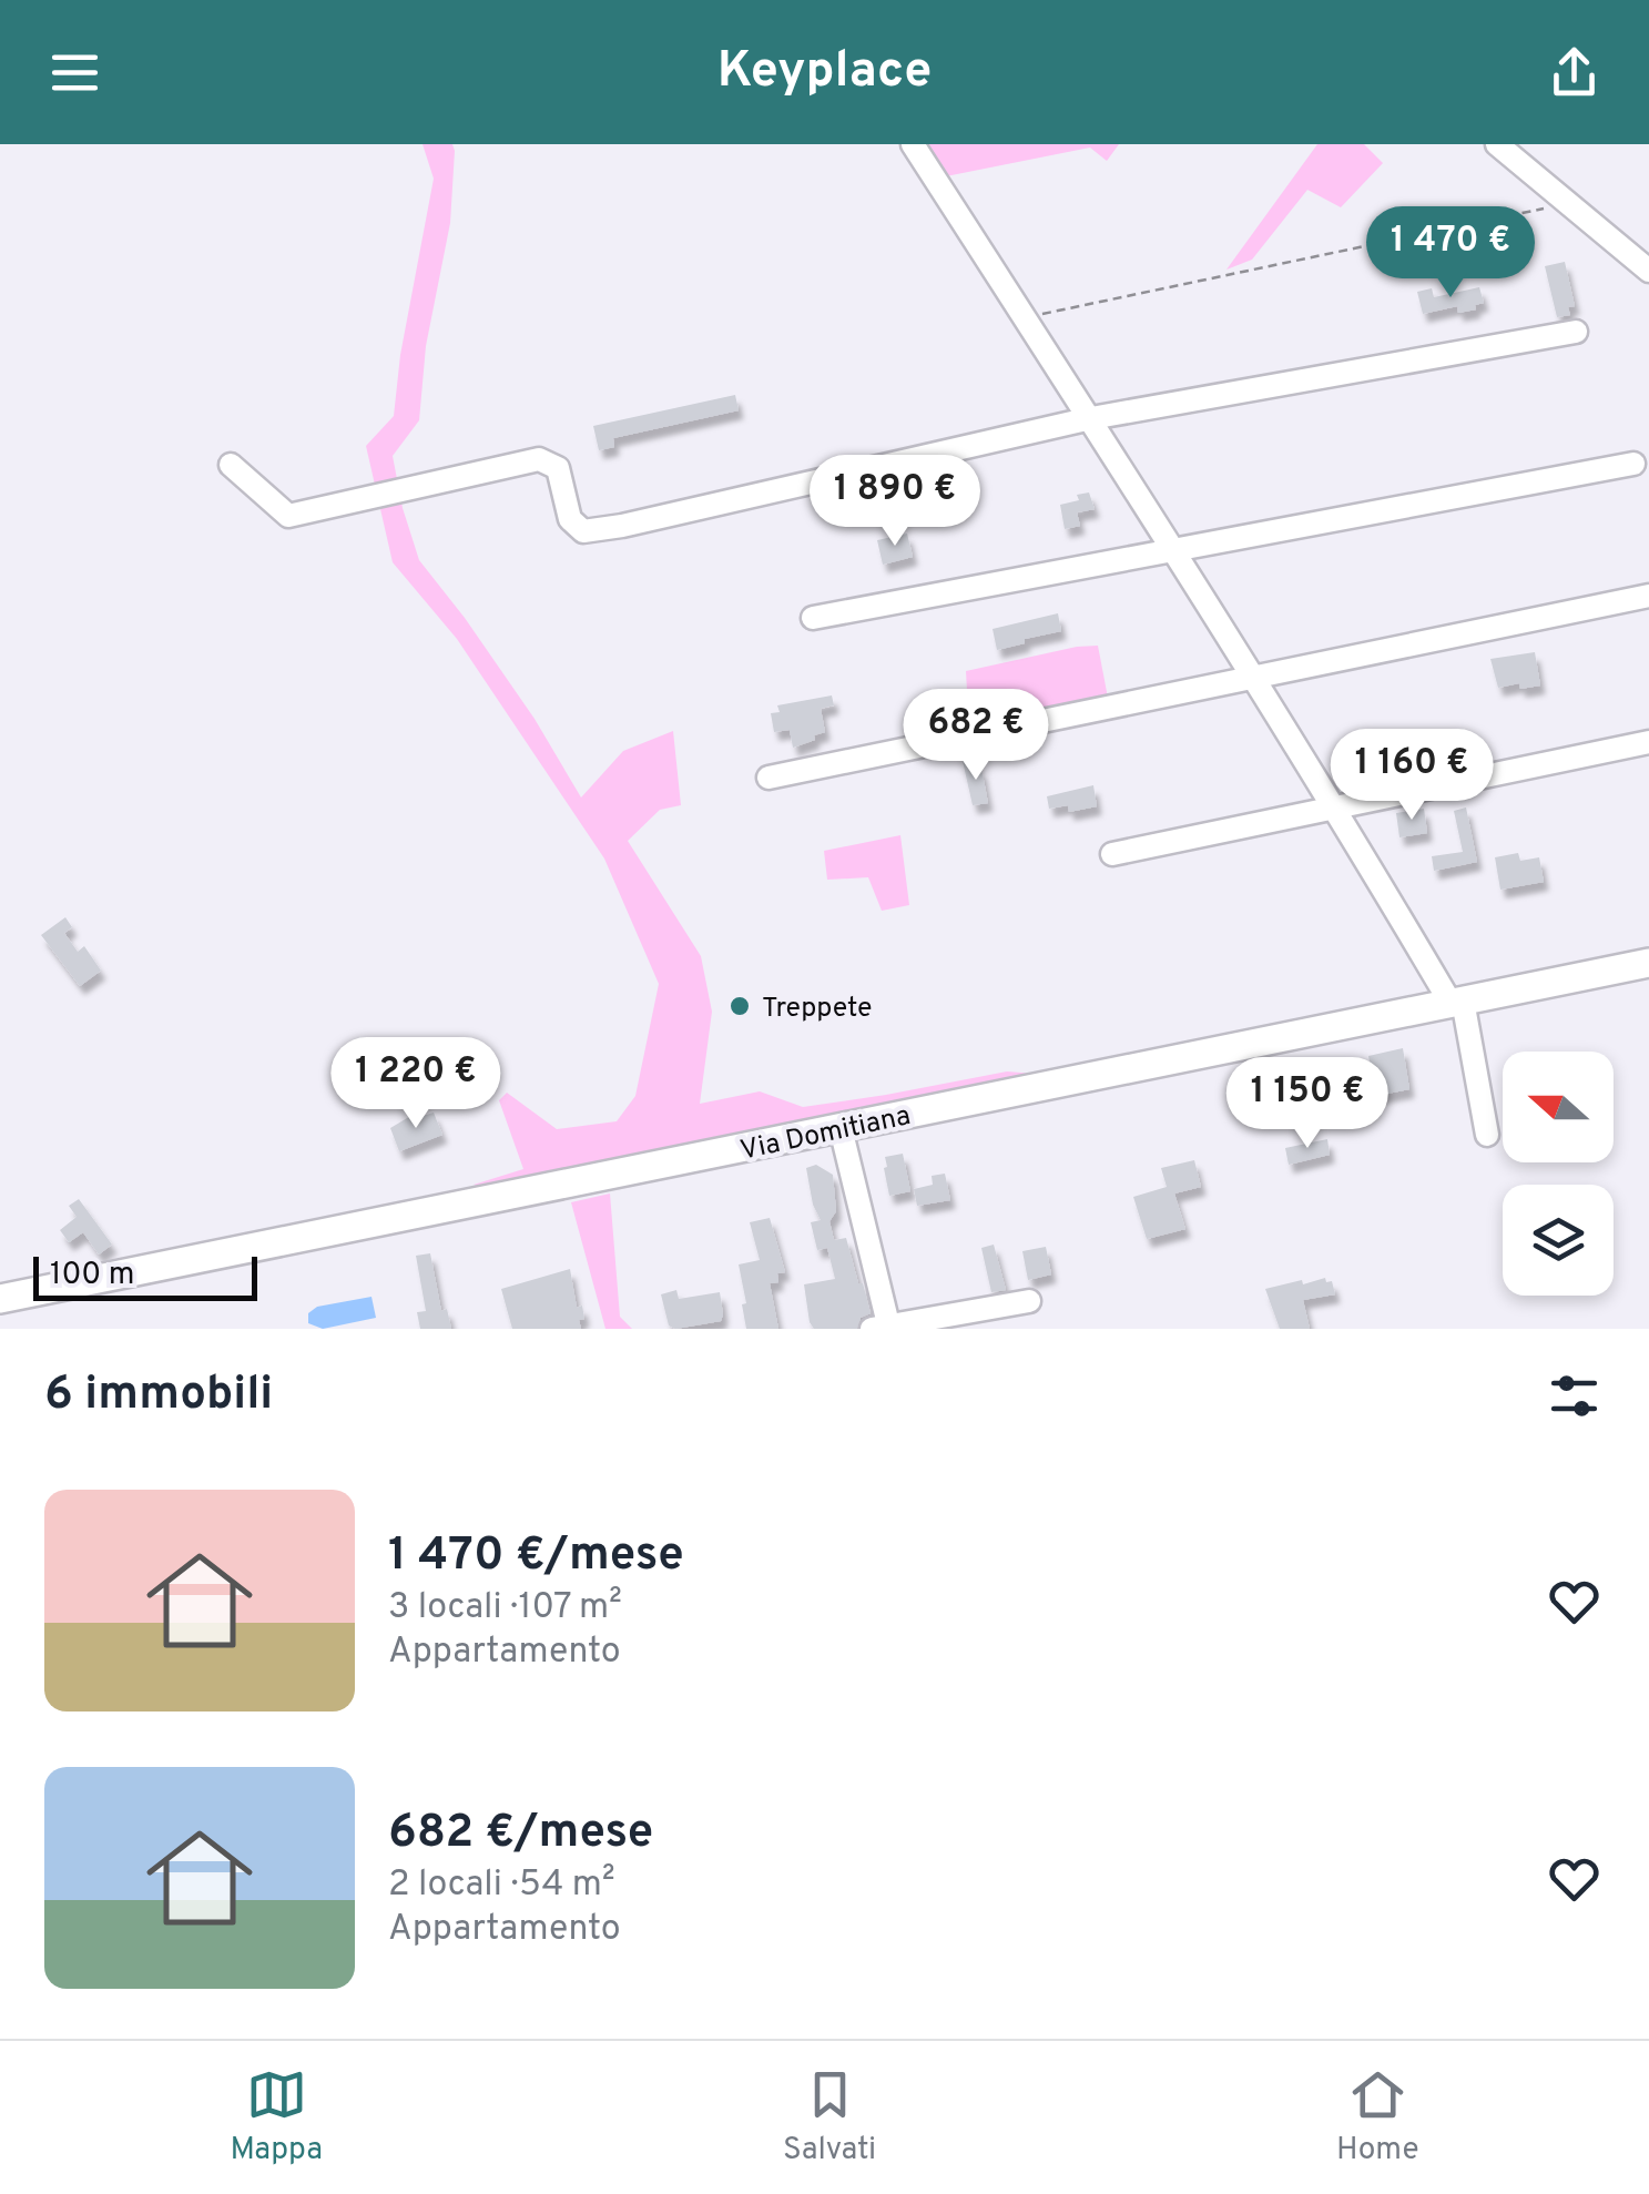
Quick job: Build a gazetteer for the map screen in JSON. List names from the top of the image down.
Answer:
{
  "streets": {
    "main road": ["Via Domitiana"]
  },
  "places": ["Treppete"],
  "scale_bar": "100 m",
  "north": "left",
  "page": {
    "header": "Keyplace",
    "price": [
      "1 470 €",
      "1 890 €",
      "682 €",
      "1 160 €",
      "1 220 €",
      "1 150 €"
    ],
    "scale": "100 m",
    "heading": "6 immobili",
    "list": [
      {
        "name": "1 470 €/mese",
        "note": "3 locali · 107 m² · Appartamento"
      },
      {
        "name": "682 €/mese",
        "note": "2 locali · 54 m² · Appartamento"
      }
    ],
    "tabs": ["Mappa", "Salvati", "Home"]
  }
}
